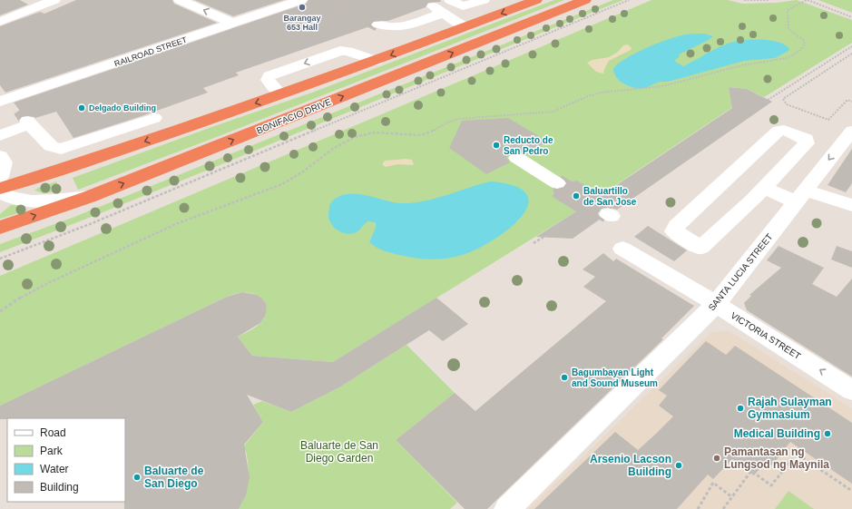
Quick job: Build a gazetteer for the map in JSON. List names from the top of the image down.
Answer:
{
  "streets": {
    "highway": ["BONIFACIO DRIVE"],
    "street": ["RAILROAD STREET", "SANTA LUCIA STREET", "VICTORIA STREET"]
  },
  "crossings": [
    ["SANTA LUCIA STREET", "VICTORIA STREET"]
  ],
  "parks": ["Baluarte de San Diego Garden"],
  "places": [
    "Barangay 653 Hall",
    "Delgado Building",
    "Reducto de San Pedro",
    "Baluartillo de San Jose",
    "Bagumbayan Light and Sound Museum",
    "Rajah Sulayman Gymnasium",
    "Medical Building",
    "Pamantasan ng Lungsod ng Maynila",
    "Arsenio Lacson Building",
    "Baluarte de San Diego"
  ],
  "legend": [
    "Road",
    "Park",
    "Water",
    "Building"
  ]
}
